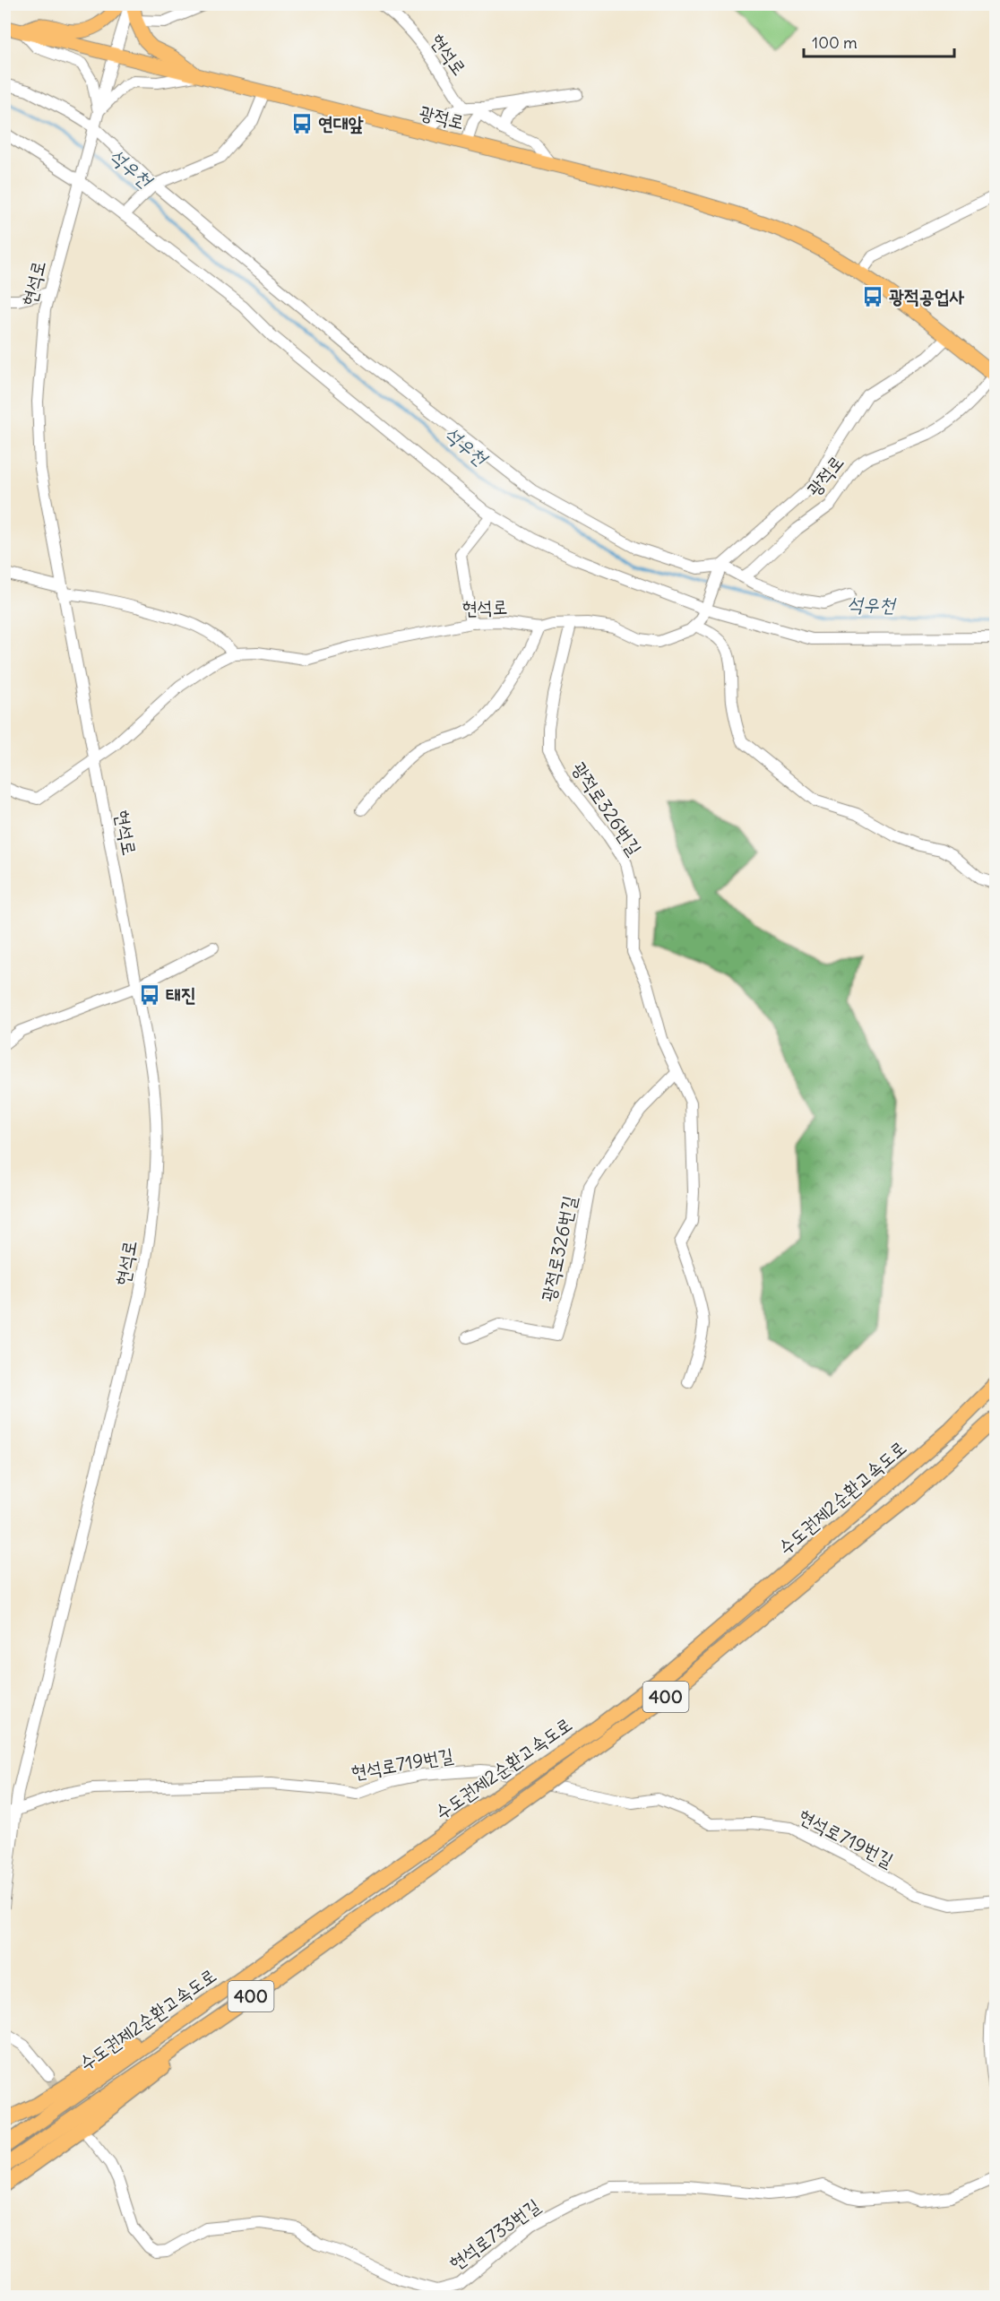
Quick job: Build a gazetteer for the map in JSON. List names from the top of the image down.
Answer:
{
  "streets": {
    "highway": ["수도권제2순환고속도로", "400"],
    "main road": ["광적로"],
    "street": [
      "현석로",
      "광적로326번길",
      "현석로719번길",
      "현석로733번길"
    ]
  },
  "crossings": [
    ["현석로", "현석로719번길"]
  ],
  "water": ["석우천"],
  "places": {
    "bus stop": ["연대앞", "광적공업사", "태진"]
  },
  "scale_bar": "100 m"
}
